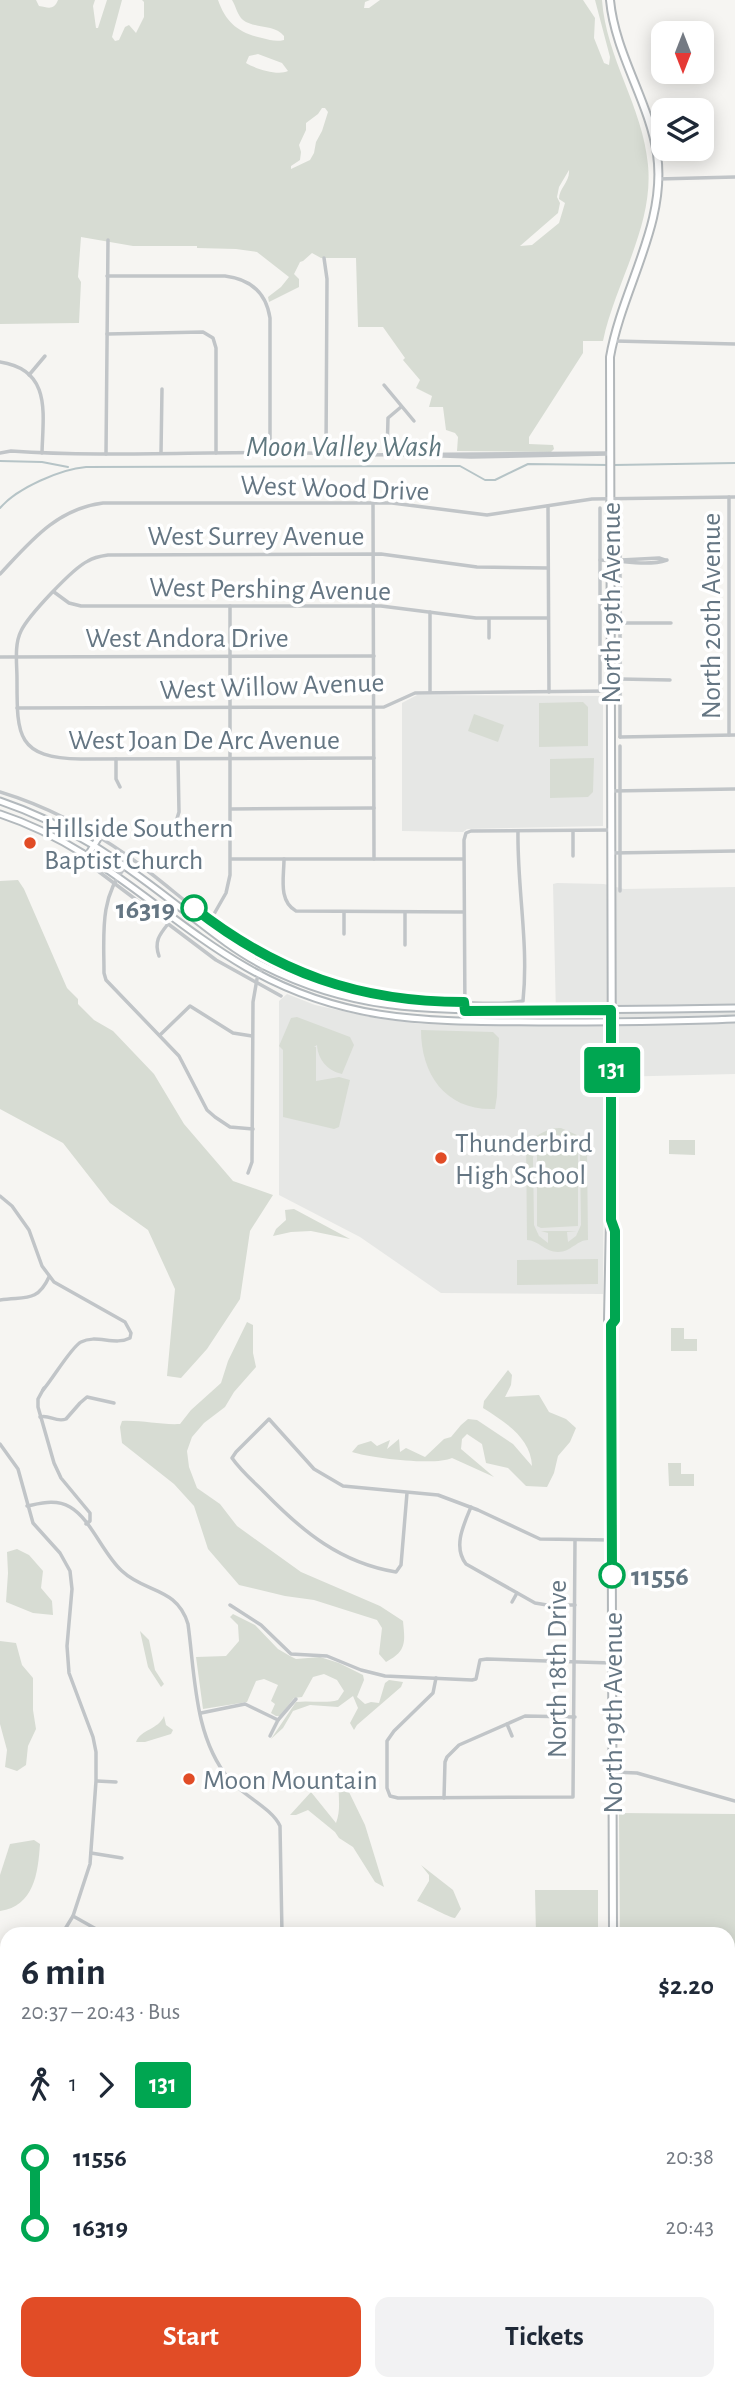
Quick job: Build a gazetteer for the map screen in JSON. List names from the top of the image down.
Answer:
{
  "streets": {
    "main road": ["North 19th Avenue"],
    "street": [
      "West Wood Drive",
      "West Surrey Avenue",
      "West Pershing Avenue",
      "North 20th Avenue",
      "West Andora Drive",
      "West Willow Avenue",
      "West Joan De Arc Avenue",
      "North 18th Drive"
    ]
  },
  "crossings": [
    ["West Wood Drive", "North 19th Avenue"],
    ["West Wood Drive", "North 20th Avenue"],
    ["West Surrey Avenue", "West Pershing Avenue"],
    ["West Surrey Avenue", "West Andora Drive"],
    ["West Surrey Avenue", "West Willow Avenue"],
    ["West Surrey Avenue", "West Joan De Arc Avenue"],
    ["North 19th Avenue", "West Willow Avenue"]
  ],
  "water": ["Moon Valley Wash"],
  "places": [
    "Hillside Southern Baptist Church",
    "16319",
    "Thunderbird High School",
    "11556",
    "Moon Mountain"
  ],
  "lines": ["bus line 131"],
  "north": "bottom",
  "page": {
    "on_map": "131",
    "heading": ["6 min", "20:37 – 20:43 · Bus", "$2.20"],
    "legs": ["1", "131"],
    "list": [
      {
        "name": "11556",
        "value": "20:38"
      },
      {
        "name": "16319",
        "value": "20:43"
      }
    ],
    "buttons": ["Start", "Tickets"]
  }
}
